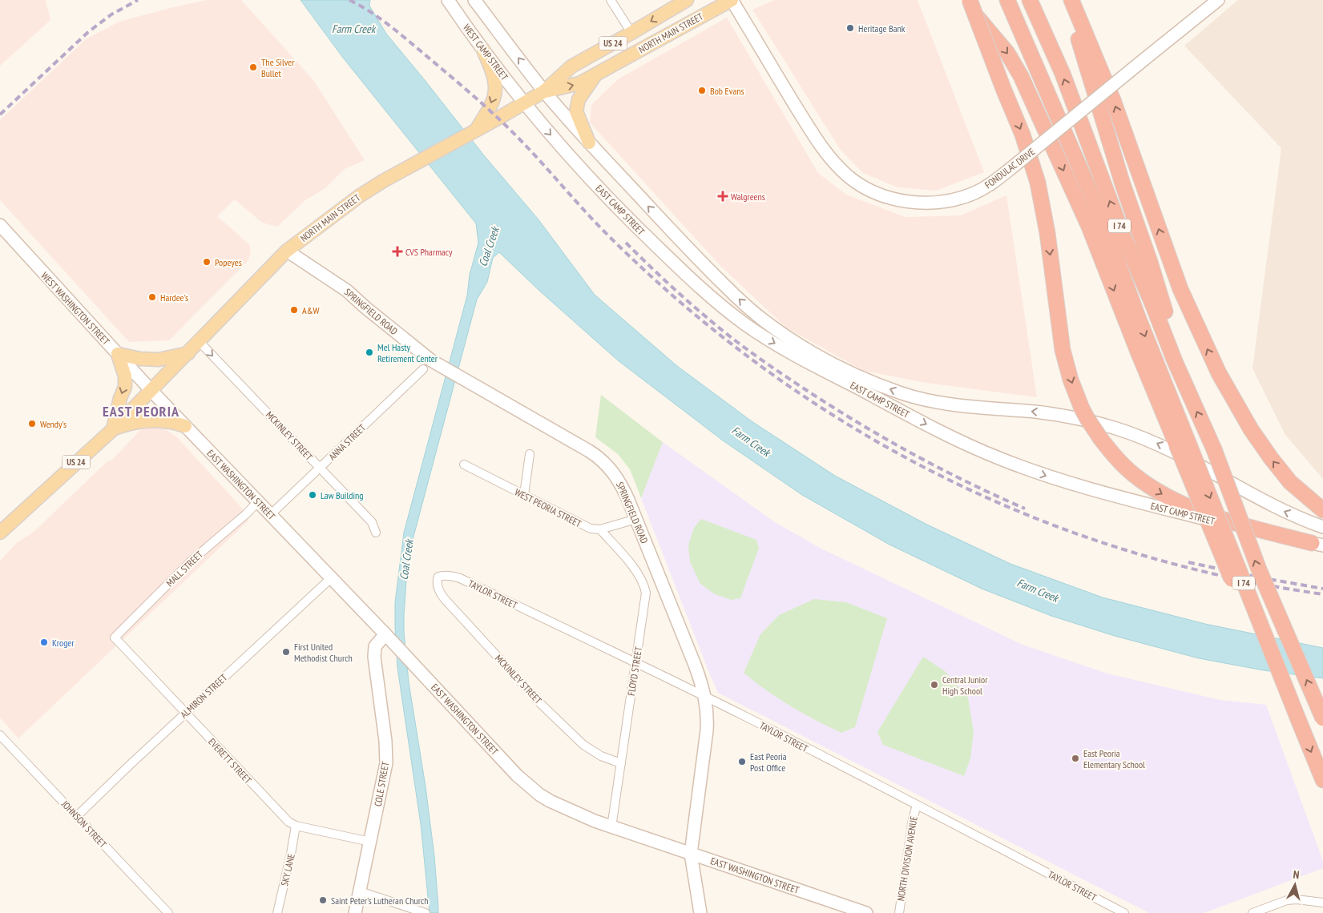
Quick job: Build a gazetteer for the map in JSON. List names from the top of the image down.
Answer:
{
  "streets": {
    "highway": ["I 74"],
    "main road": [
      "NORTH MAIN STREET",
      "US 24",
      "WEST CAMP STREET",
      "FONDULAC DRIVE",
      "EAST CAMP STREET",
      "WEST WASHINGTON STREET",
      "SPRINGFIELD ROAD",
      "EAST WASHINGTON STREET",
      "COLE STREET"
    ],
    "street": [
      "MCKINLEY STREET",
      "ANNA STREET",
      "WEST PEORIA STREET",
      "MALL STREET",
      "TAYLOR STREET",
      "FLOYD STREET",
      "ALMIRON STREET",
      "EVERETT STREET",
      "JOHNSON STREET",
      "NORTH DIVISION AVENUE",
      "SKY LANE"
    ]
  },
  "crossings": [
    ["NORTH MAIN STREET", "US 24"],
    ["NORTH MAIN STREET", "WEST CAMP STREET"],
    ["NORTH MAIN STREET", "FONDULAC DRIVE"],
    ["NORTH MAIN STREET", "EAST CAMP STREET"],
    ["NORTH MAIN STREET", "WEST WASHINGTON STREET"],
    ["NORTH MAIN STREET", "SPRINGFIELD ROAD"],
    ["NORTH MAIN STREET", "MCKINLEY STREET"],
    ["NORTH MAIN STREET", "EAST WASHINGTON STREET"],
    ["US 24", "WEST WASHINGTON STREET"],
    ["US 24", "EAST WASHINGTON STREET"],
    ["WEST CAMP STREET", "EAST CAMP STREET"],
    ["WEST WASHINGTON STREET", "EAST WASHINGTON STREET"],
    ["SPRINGFIELD ROAD", "EAST WASHINGTON STREET"],
    ["SPRINGFIELD ROAD", "TAYLOR STREET"],
    ["MCKINLEY STREET", "ANNA STREET"],
    ["MCKINLEY STREET", "TAYLOR STREET"],
    ["MCKINLEY STREET", "FLOYD STREET"],
    ["ANNA STREET", "EAST WASHINGTON STREET"],
    ["EAST WASHINGTON STREET", "MALL STREET"],
    ["EAST WASHINGTON STREET", "FLOYD STREET"],
    ["EAST WASHINGTON STREET", "ALMIRON STREET"],
    ["EAST WASHINGTON STREET", "COLE STREET"],
    ["WEST PEORIA STREET", "FLOYD STREET"],
    ["MALL STREET", "EVERETT STREET"],
    ["TAYLOR STREET", "FLOYD STREET"],
    ["TAYLOR STREET", "NORTH DIVISION AVENUE"],
    ["ALMIRON STREET", "EVERETT STREET"],
    ["ALMIRON STREET", "JOHNSON STREET"],
    ["EVERETT STREET", "COLE STREET"],
    ["EVERETT STREET", "SKY LANE"]
  ],
  "districts": ["EAST PEORIA"],
  "water": ["Farm Creek", "Coal Creek"],
  "places": {
    "other": [
      "Heritage Bank",
      "The Silver Bullet",
      "Bob Evans",
      "Popeyes",
      "Hardee's",
      "A&W",
      "Mel Hasty Retirement Center",
      "Wendy's",
      "Law Building",
      "Kroger",
      "First United Methodist Church",
      "Central Junior High School",
      "East Peoria Elementary School",
      "East Peoria Post Office",
      "Saint Peter's Lutheran Church"
    ],
    "health": ["Walgreens", "CVS Pharmacy"]
  },
  "north": "top"
}
